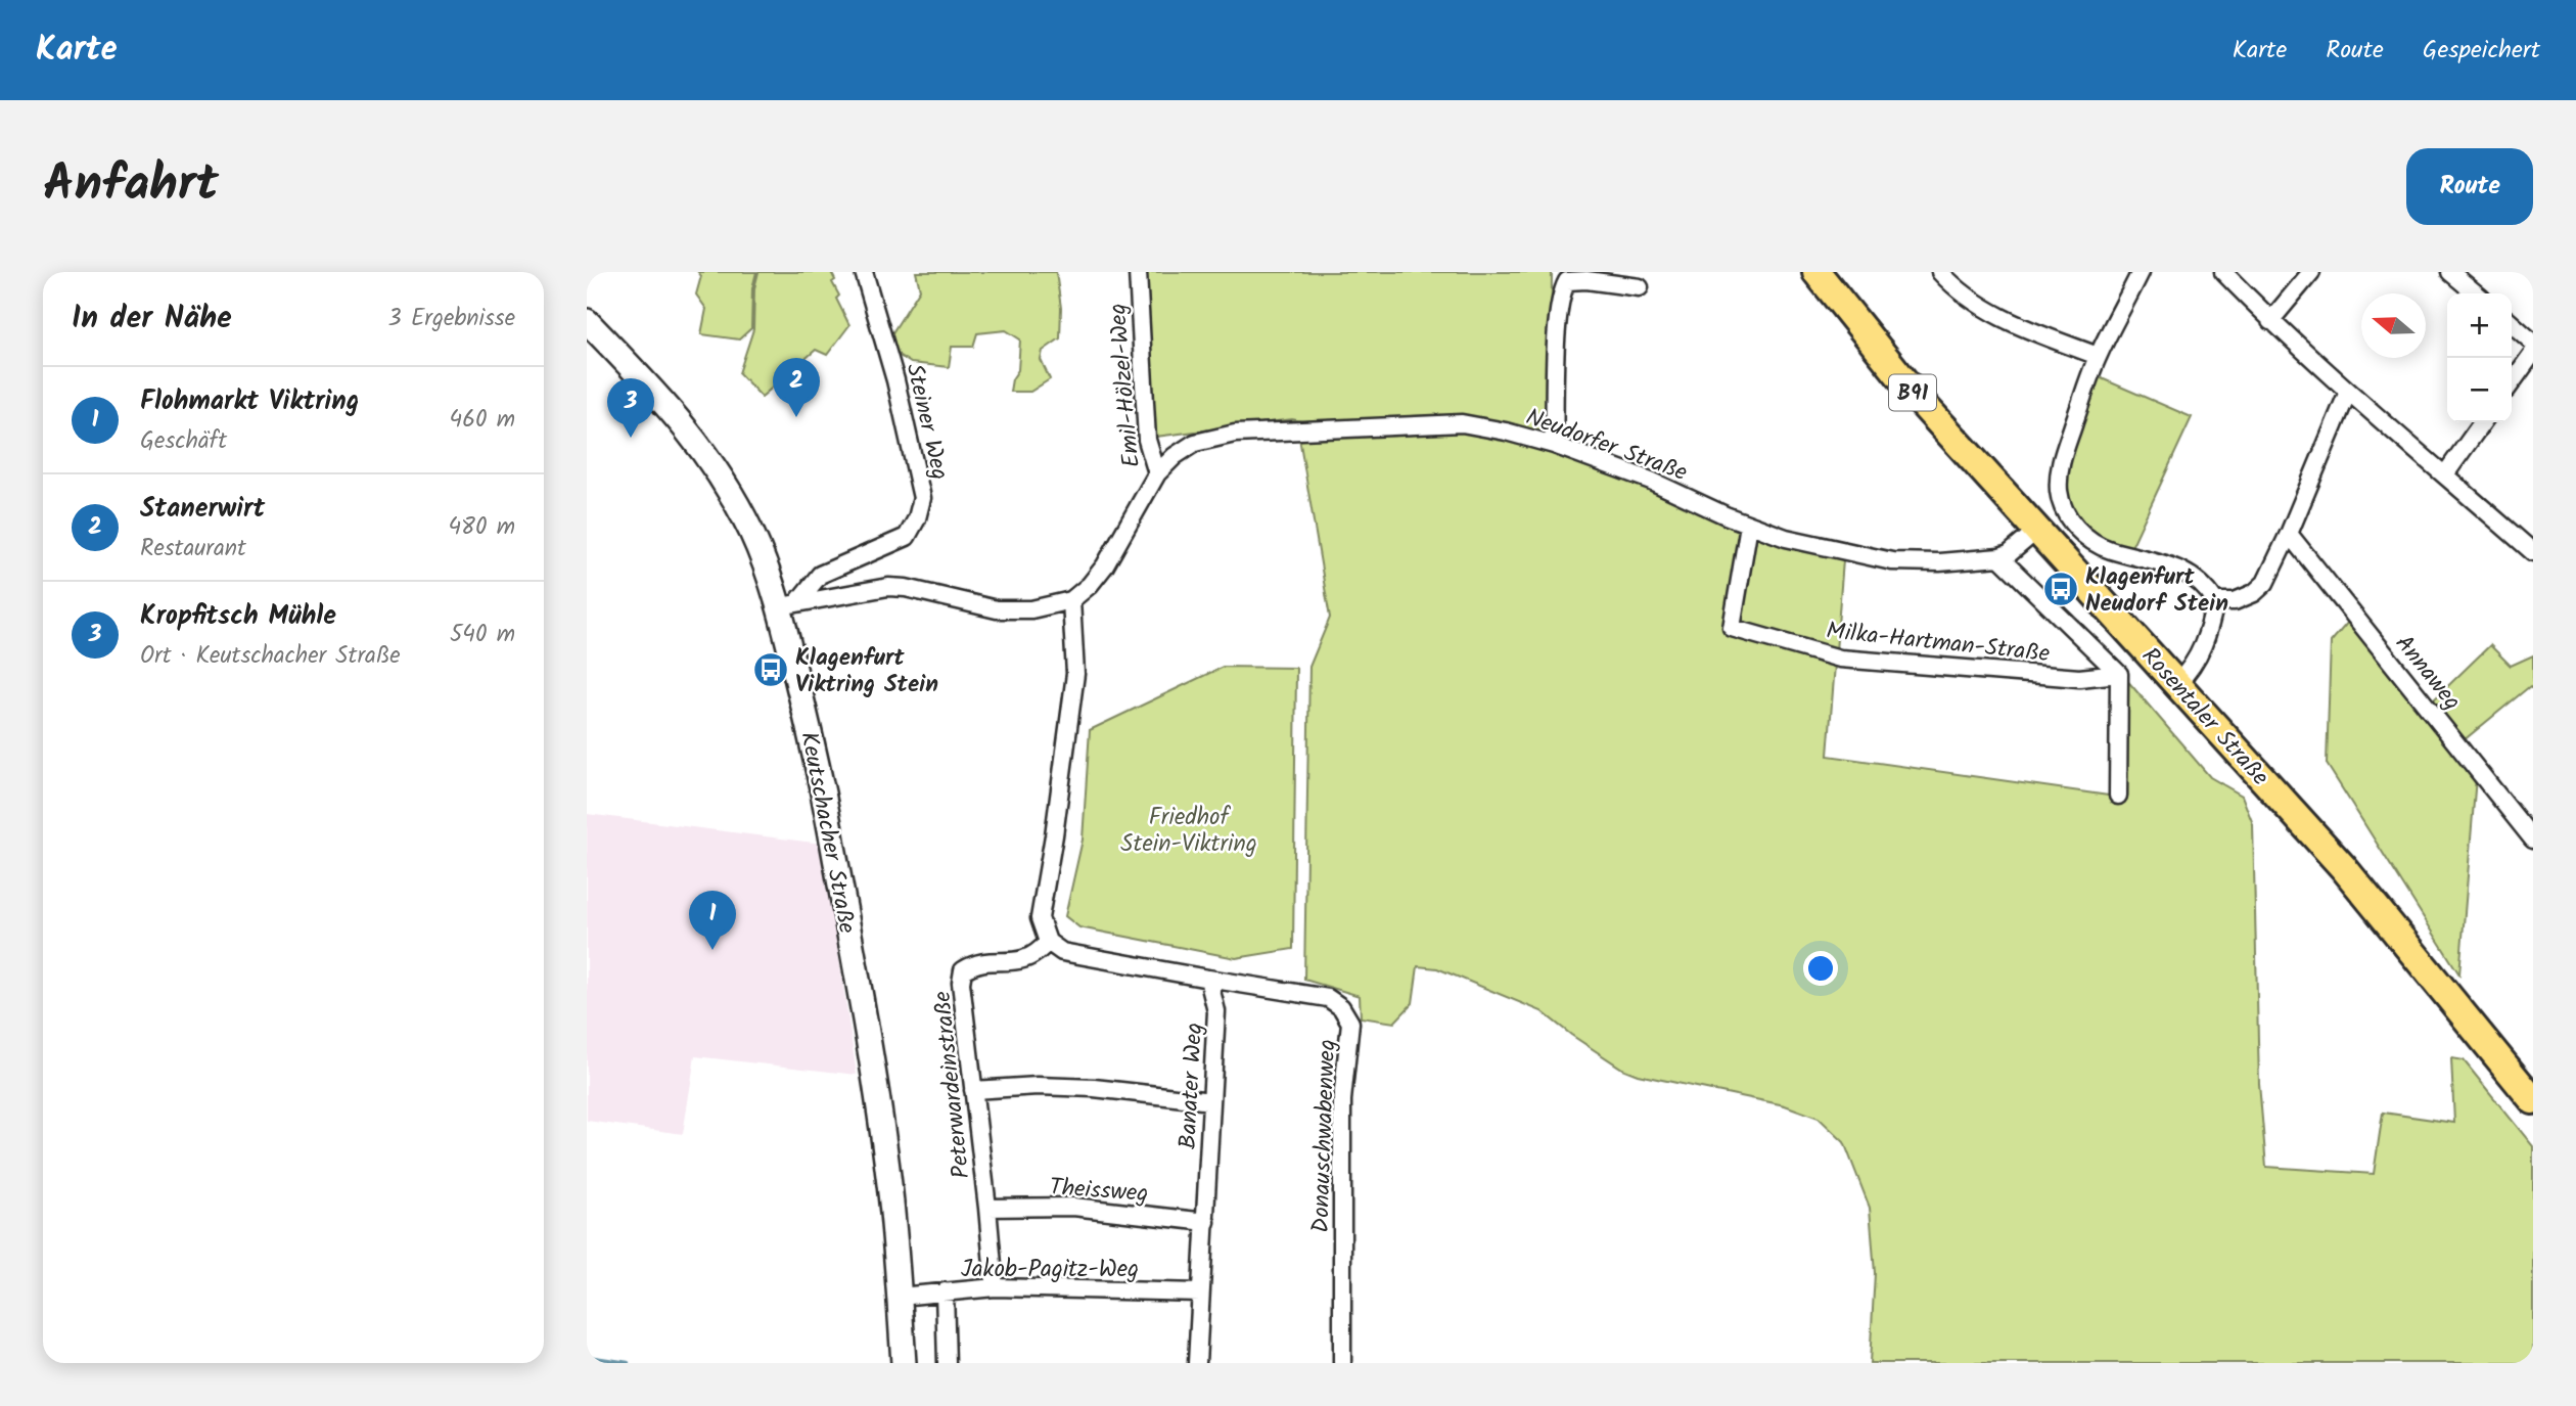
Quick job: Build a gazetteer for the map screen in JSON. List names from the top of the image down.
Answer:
{
  "streets": {
    "main road": ["B91", "Rosentaler Straße", "Keutschacher Straße"],
    "street": [
      "Emil-Hölzel-Weg",
      "Steiner Weg",
      "Neudorfer Straße",
      "Milka-Hartman-Straße",
      "Annaweg",
      "Peterwardeinstraße",
      "Banater Weg",
      "Donauschwabenweg",
      "Theissweg",
      "Jakob-Pagitz-Weg"
    ]
  },
  "crossings": [
    ["Emil-Hölzel-Weg", "Neudorfer Straße"],
    ["Steiner Weg", "Keutschacher Straße"],
    ["Neudorfer Straße", "Milka-Hartman-Straße"],
    ["Neudorfer Straße", "Rosentaler Straße"],
    ["Keutschacher Straße", "Jakob-Pagitz-Weg"],
    ["Peterwardeinstraße", "Theissweg"],
    ["Peterwardeinstraße", "Jakob-Pagitz-Weg"],
    ["Banater Weg", "Donauschwabenweg"],
    ["Banater Weg", "Theissweg"],
    ["Banater Weg", "Jakob-Pagitz-Weg"]
  ],
  "parks": ["Friedhof Stein-Viktring"],
  "places": {
    "bus stop": ["Klagenfurt Neudorf Stein", "Klagenfurt Viktring Stein"]
  },
  "north": "left",
  "page": {
    "header": "Karte",
    "nav": ["Karte", "Route", "Gespeichert"],
    "title": "Anfahrt",
    "buttons": "Route",
    "heading": ["In der Nähe", "3 Ergebnisse"],
    "map_buttons": ["+", "−"],
    "pins": ["2", "3", "1"],
    "list": [
      {
        "mark": "1",
        "name": "Flohmarkt Viktring",
        "note": "Geschäft",
        "value": "460 m"
      },
      {
        "mark": "2",
        "name": "Stanerwirt",
        "note": "Restaurant",
        "value": "480 m"
      },
      {
        "mark": "3",
        "name": "Kropfitsch Mühle",
        "note": "Ort · Keutschacher Straße",
        "value": "540 m"
      }
    ]
  }
}
